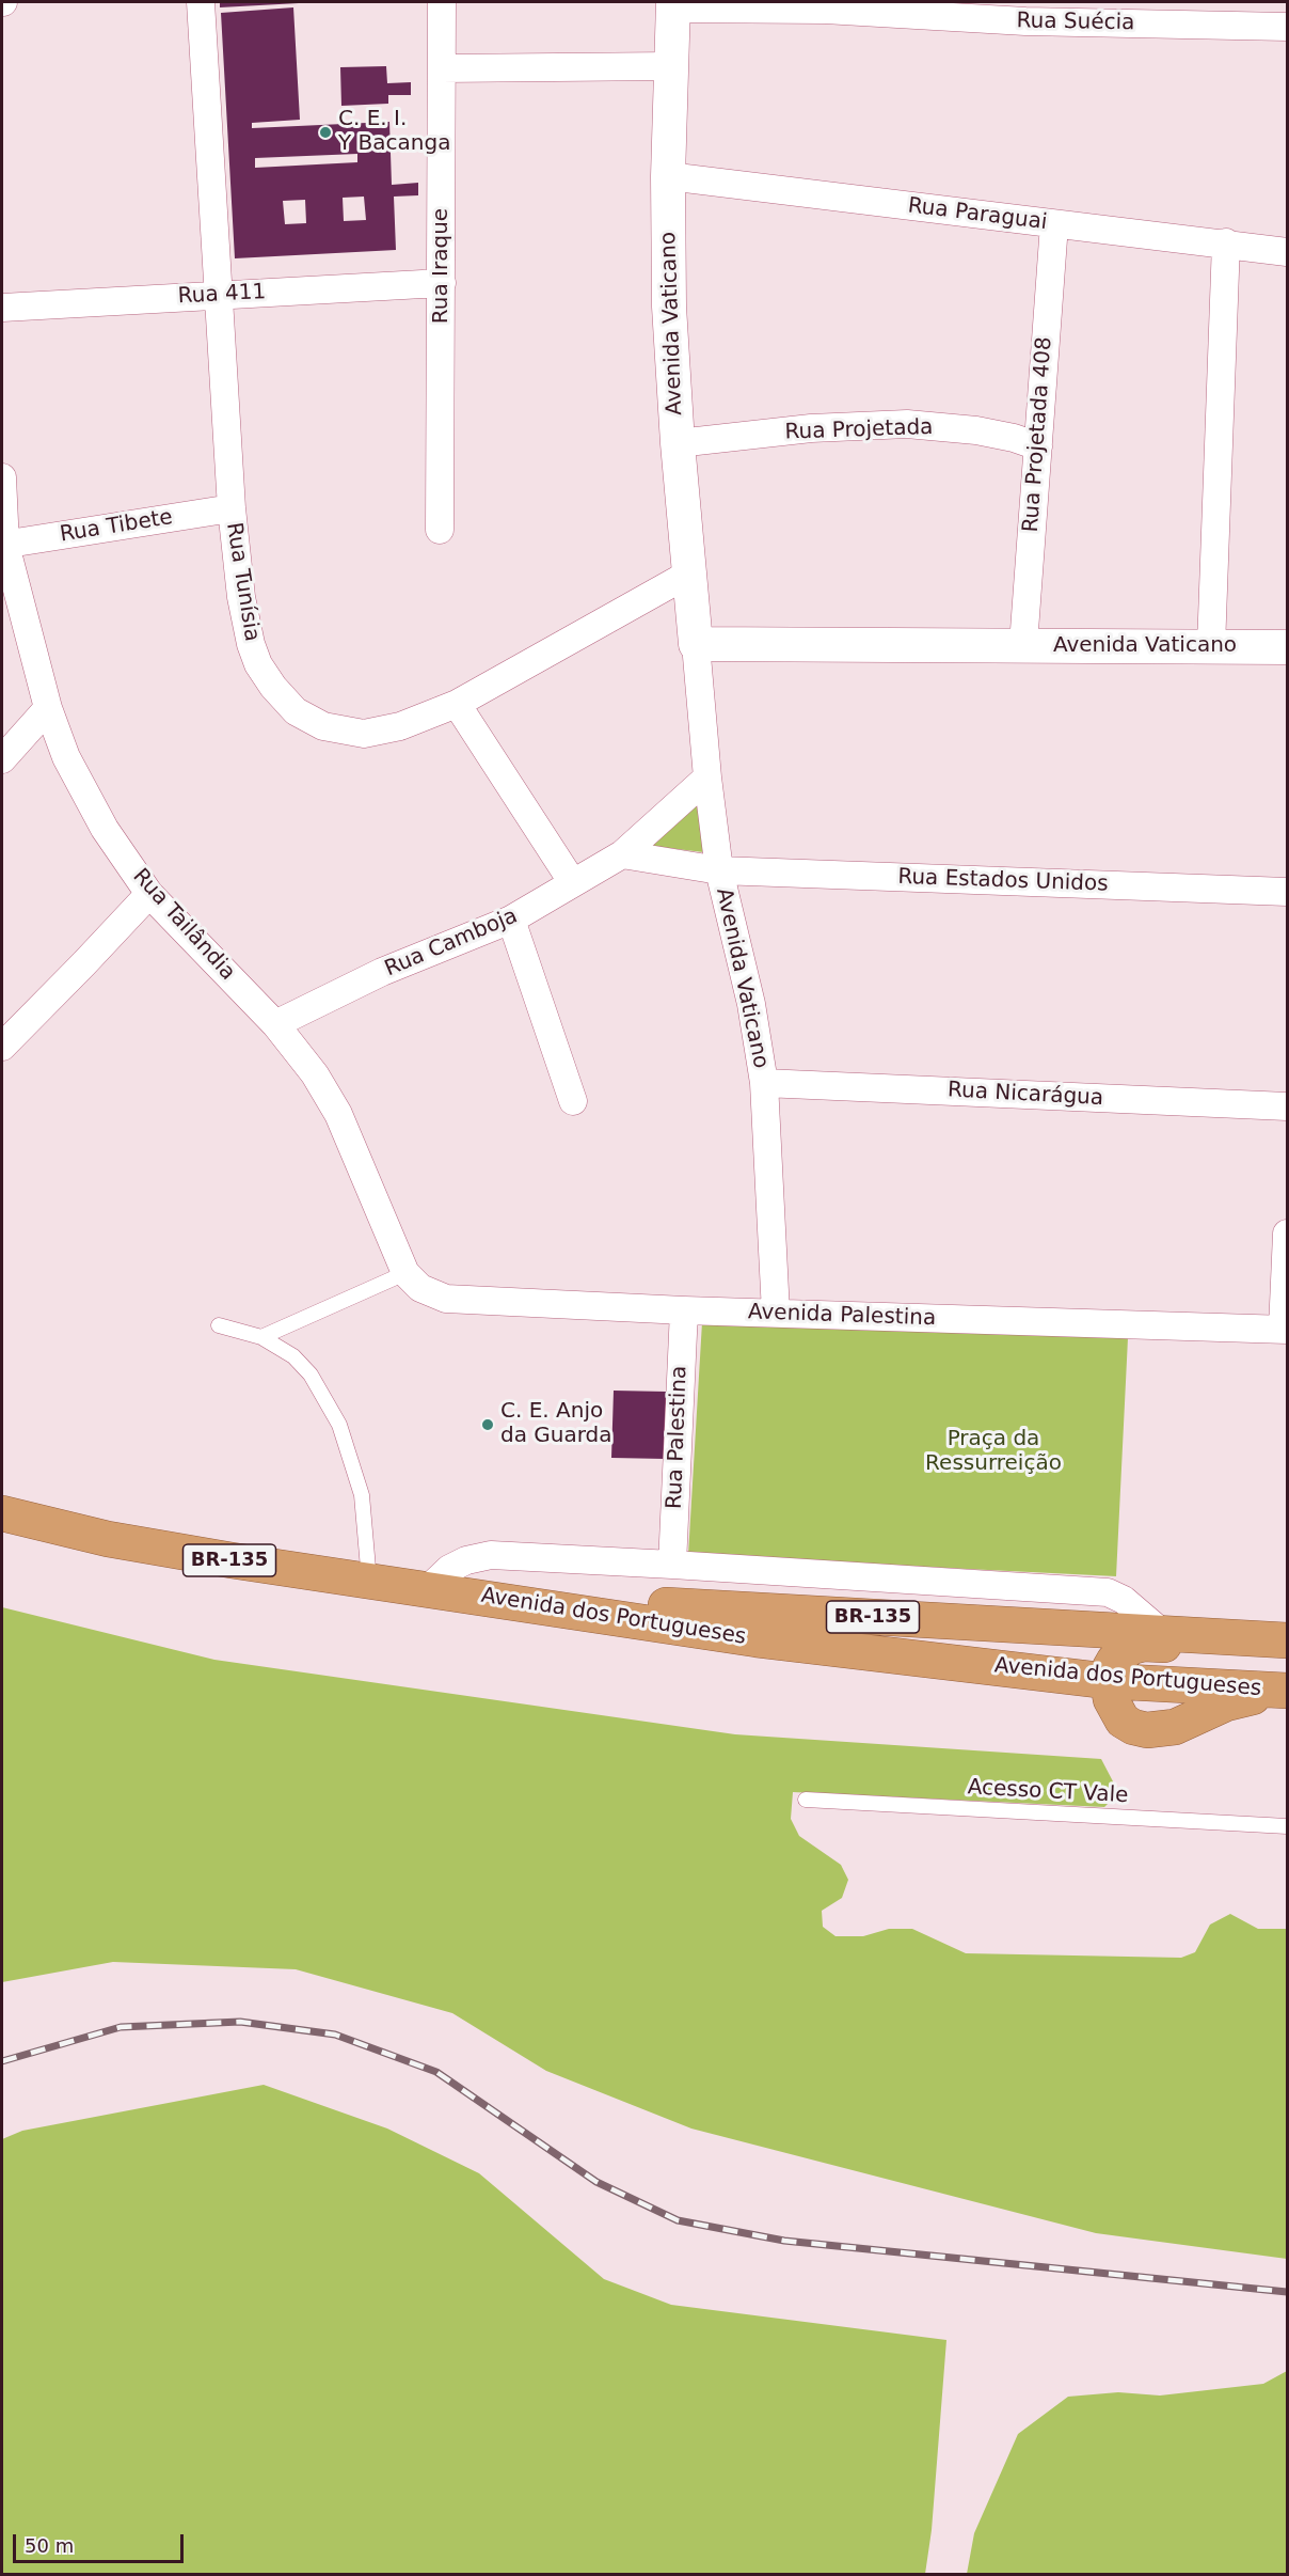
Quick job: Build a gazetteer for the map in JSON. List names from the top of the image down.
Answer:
{
  "streets": {
    "highway": ["BR-135", "Avenida dos Portugueses"],
    "street": [
      "Rua Suécia",
      "Rua Paraguai",
      "Rua Iraque",
      "Rua 411",
      "Avenida Vaticano",
      "Rua Projetada",
      "Rua Projetada 408",
      "Rua Tibete",
      "Rua Tunísia",
      "Rua Estados Unidos",
      "Rua Tailândia",
      "Rua Camboja",
      "Rua Nicarágua",
      "Avenida Palestina",
      "Rua Palestina"
    ],
    "lane": ["Acesso CT Vale"]
  },
  "crossings": [
    ["Rua Suécia", "Avenida Vaticano"],
    ["Rua Paraguai", "Avenida Vaticano"],
    ["Rua Paraguai", "Rua Projetada 408"],
    ["Rua Iraque", "Rua 411"],
    ["Rua 411", "Rua Tunísia"],
    ["Avenida Vaticano", "Rua Projetada"],
    ["Avenida Vaticano", "Rua Projetada 408"],
    ["Avenida Vaticano", "Rua Tunísia"],
    ["Avenida Vaticano", "Rua Estados Unidos"],
    ["Avenida Vaticano", "Rua Camboja"],
    ["Avenida Vaticano", "Rua Nicarágua"],
    ["Avenida Vaticano", "Avenida Palestina"],
    ["Rua Projetada", "Rua Projetada 408"],
    ["Rua Tibete", "Rua Tunísia"],
    ["Rua Tibete", "Rua Tailândia"],
    ["Rua Tailândia", "Rua Camboja"],
    ["Rua Tailândia", "Avenida Palestina"],
    ["Avenida Palestina", "Rua Palestina"],
    ["BR-135", "Avenida dos Portugueses"]
  ],
  "parks": ["Praça da Ressurreição"],
  "places": ["C. E. I. Y Bacanga", "C. E. Anjo da Guarda"],
  "scale_bar": "50 m"
}
